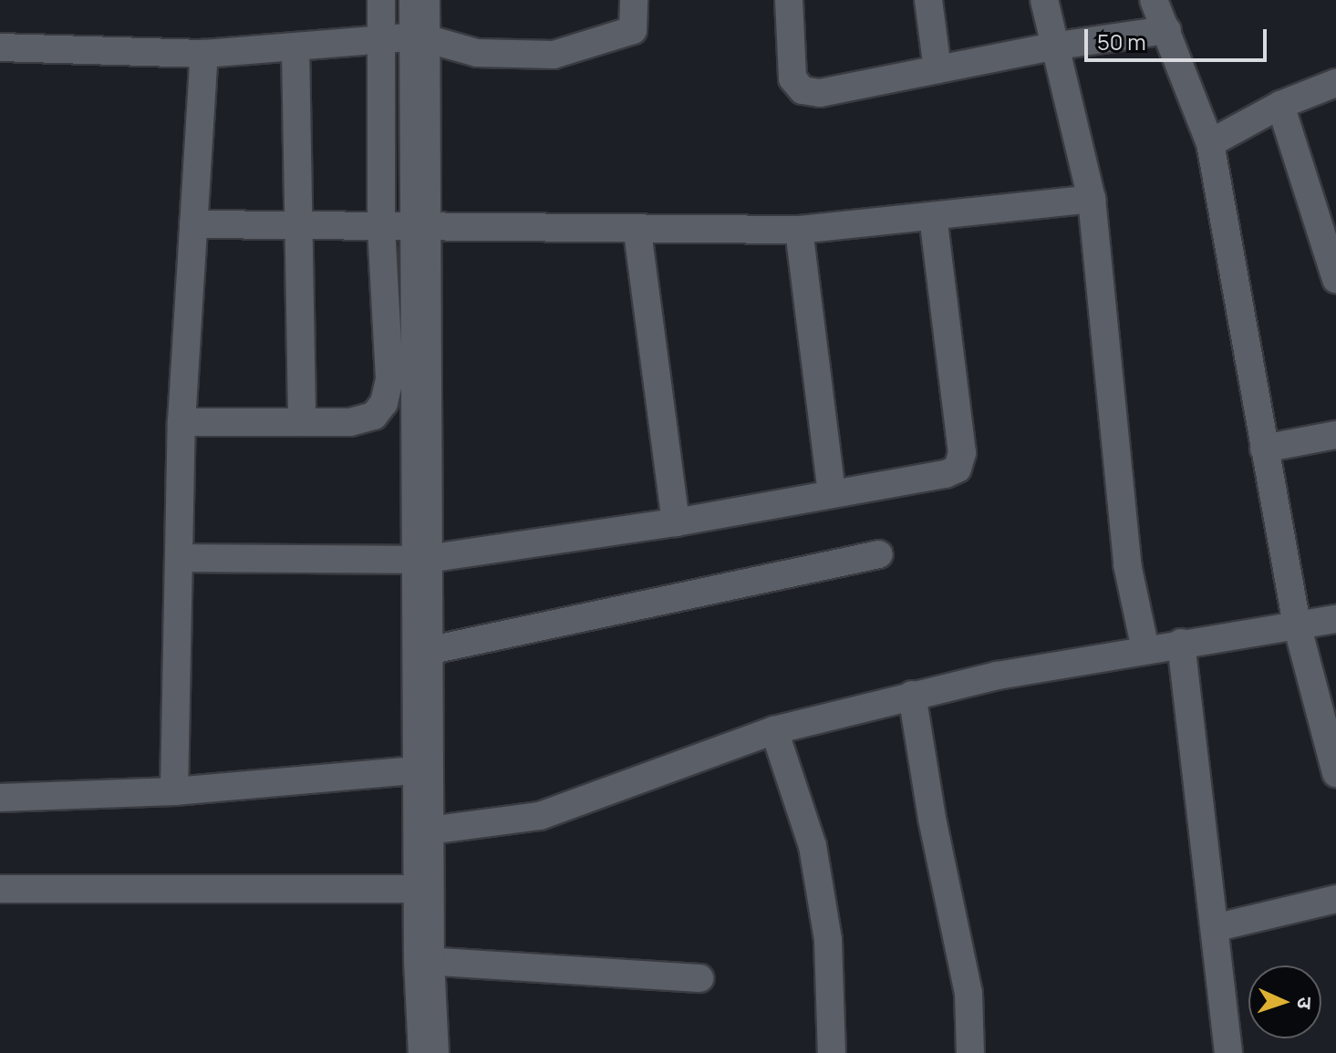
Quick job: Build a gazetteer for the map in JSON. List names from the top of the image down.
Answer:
{
  "scale_bar": "50 m",
  "north": "right"
}
